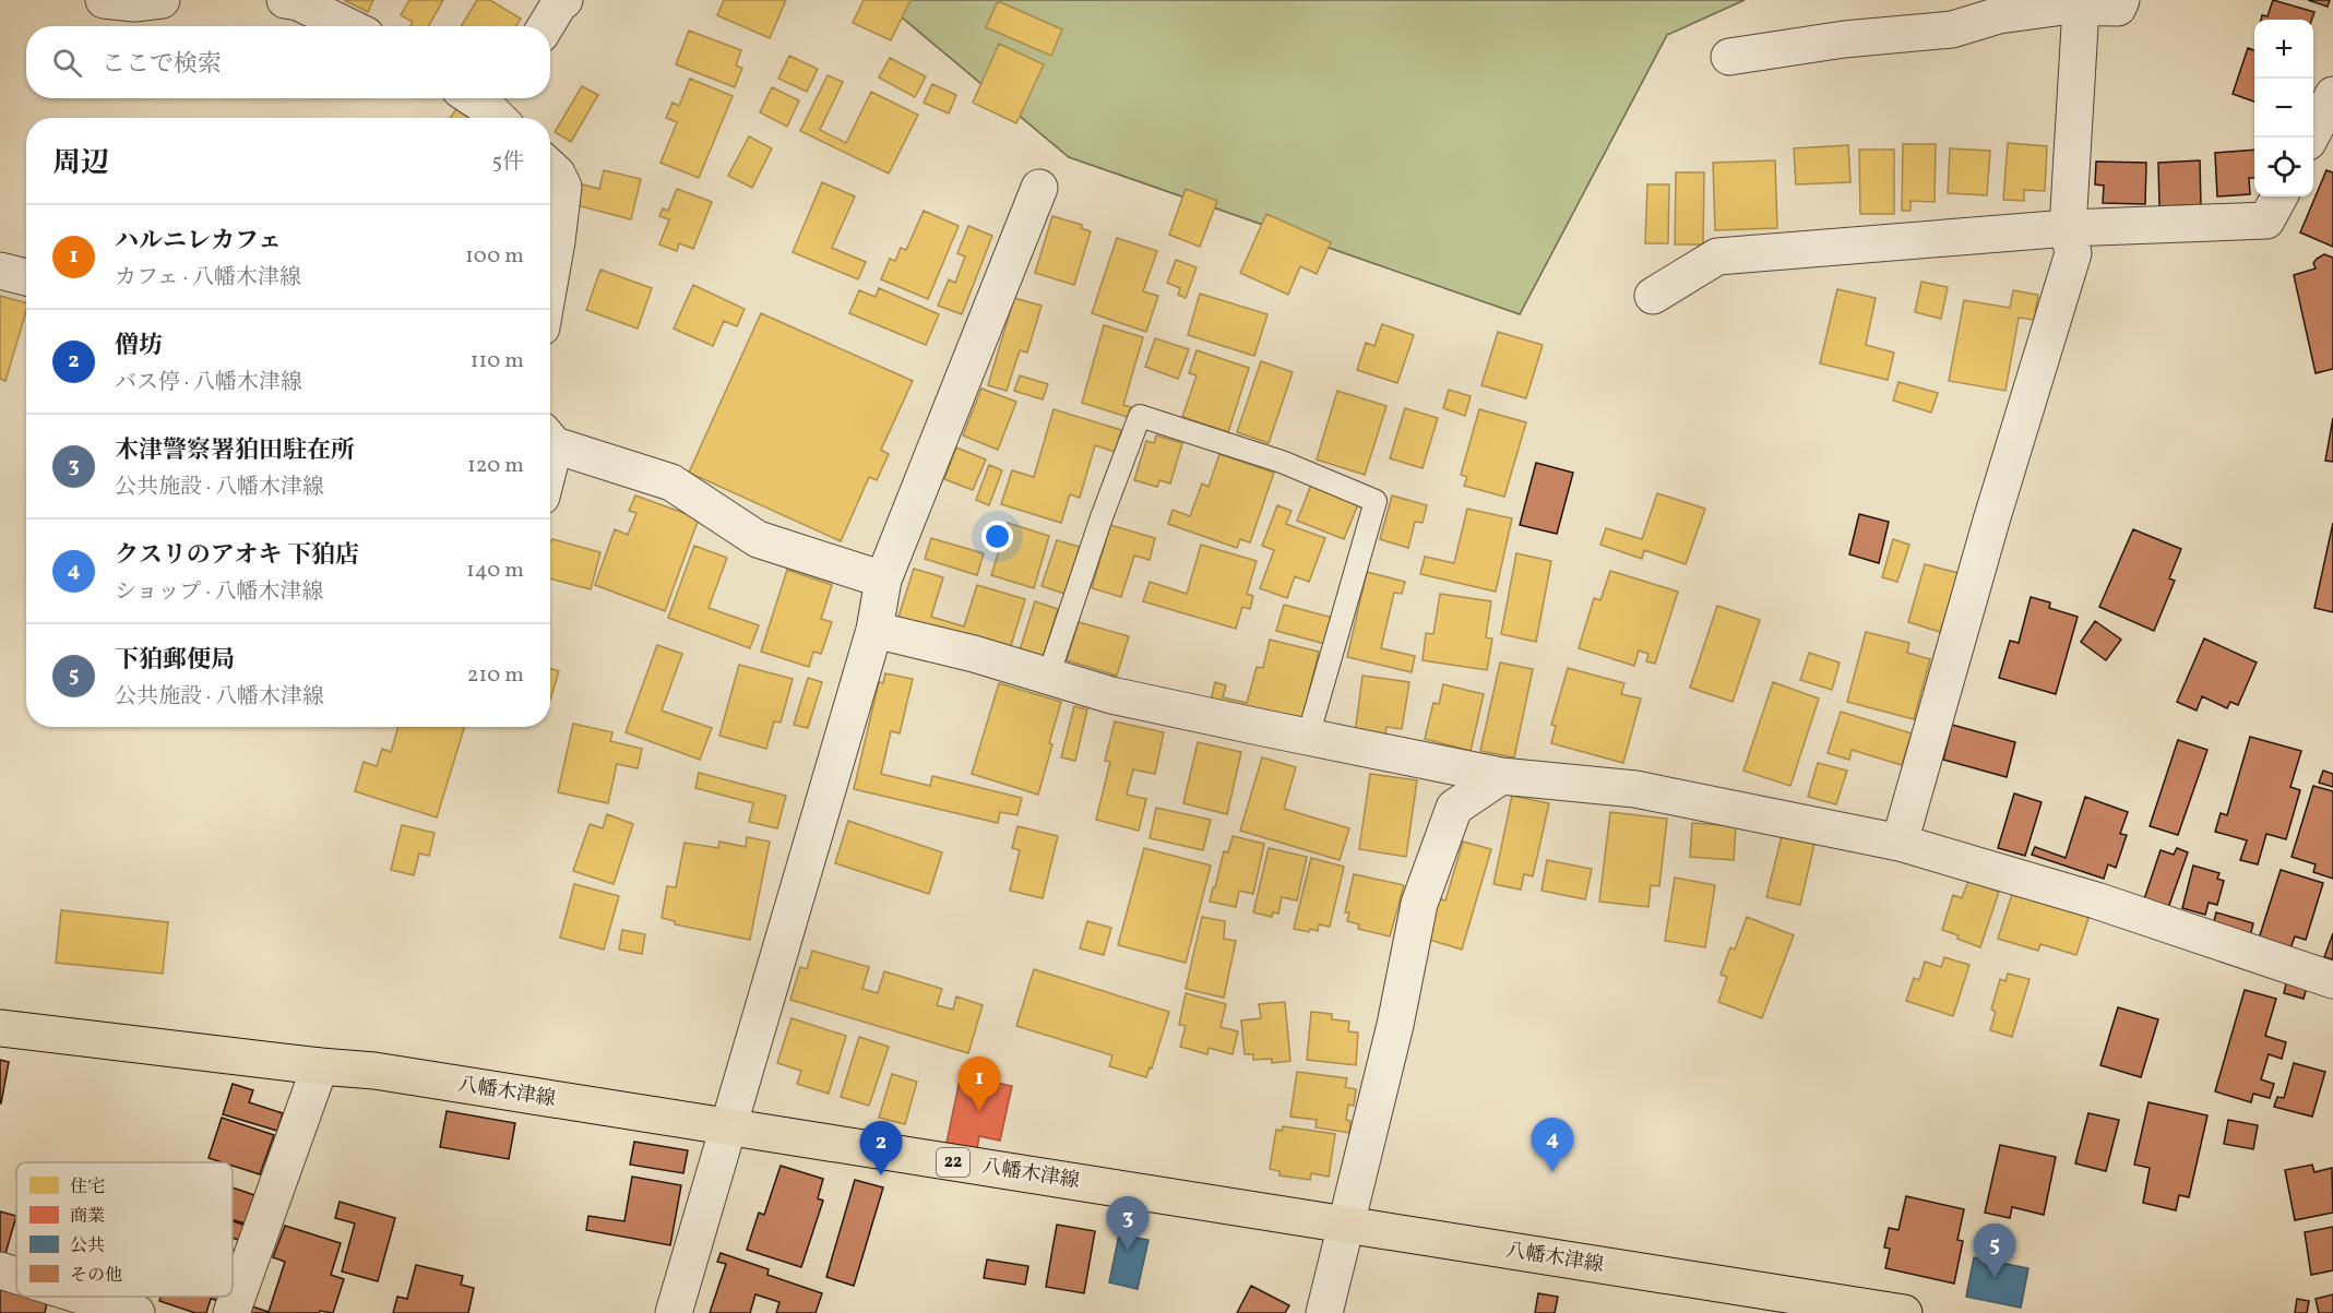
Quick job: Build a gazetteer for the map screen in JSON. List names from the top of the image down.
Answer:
{
  "streets": {
    "main road": ["八幡木津線", "22"]
  },
  "legend": [
    "住宅",
    "商業",
    "公共",
    "その他"
  ],
  "page": {
    "map_buttons": ["+", "−"],
    "search": "ここで検索",
    "heading": ["周辺", "5件"],
    "list": [
      {
        "mark": "1",
        "name": "ハルニレカフェ",
        "note": "カフェ · 八幡木津線",
        "value": "100 m"
      },
      {
        "mark": "2",
        "name": "僧坊",
        "note": "バス停 · 八幡木津線",
        "value": "110 m"
      },
      {
        "mark": "3",
        "name": "木津警察署狛田駐在所",
        "note": "公共施設 · 八幡木津線",
        "value": "120 m"
      },
      {
        "mark": "4",
        "name": "クスリのアオキ 下狛店",
        "note": "ショップ · 八幡木津線",
        "value": "140 m"
      },
      {
        "mark": "5",
        "name": "下狛郵便局",
        "note": "公共施設 · 八幡木津線",
        "value": "210 m"
      }
    ],
    "pins": [
      "1",
      "4",
      "2",
      "3",
      "5"
    ]
  }
}
